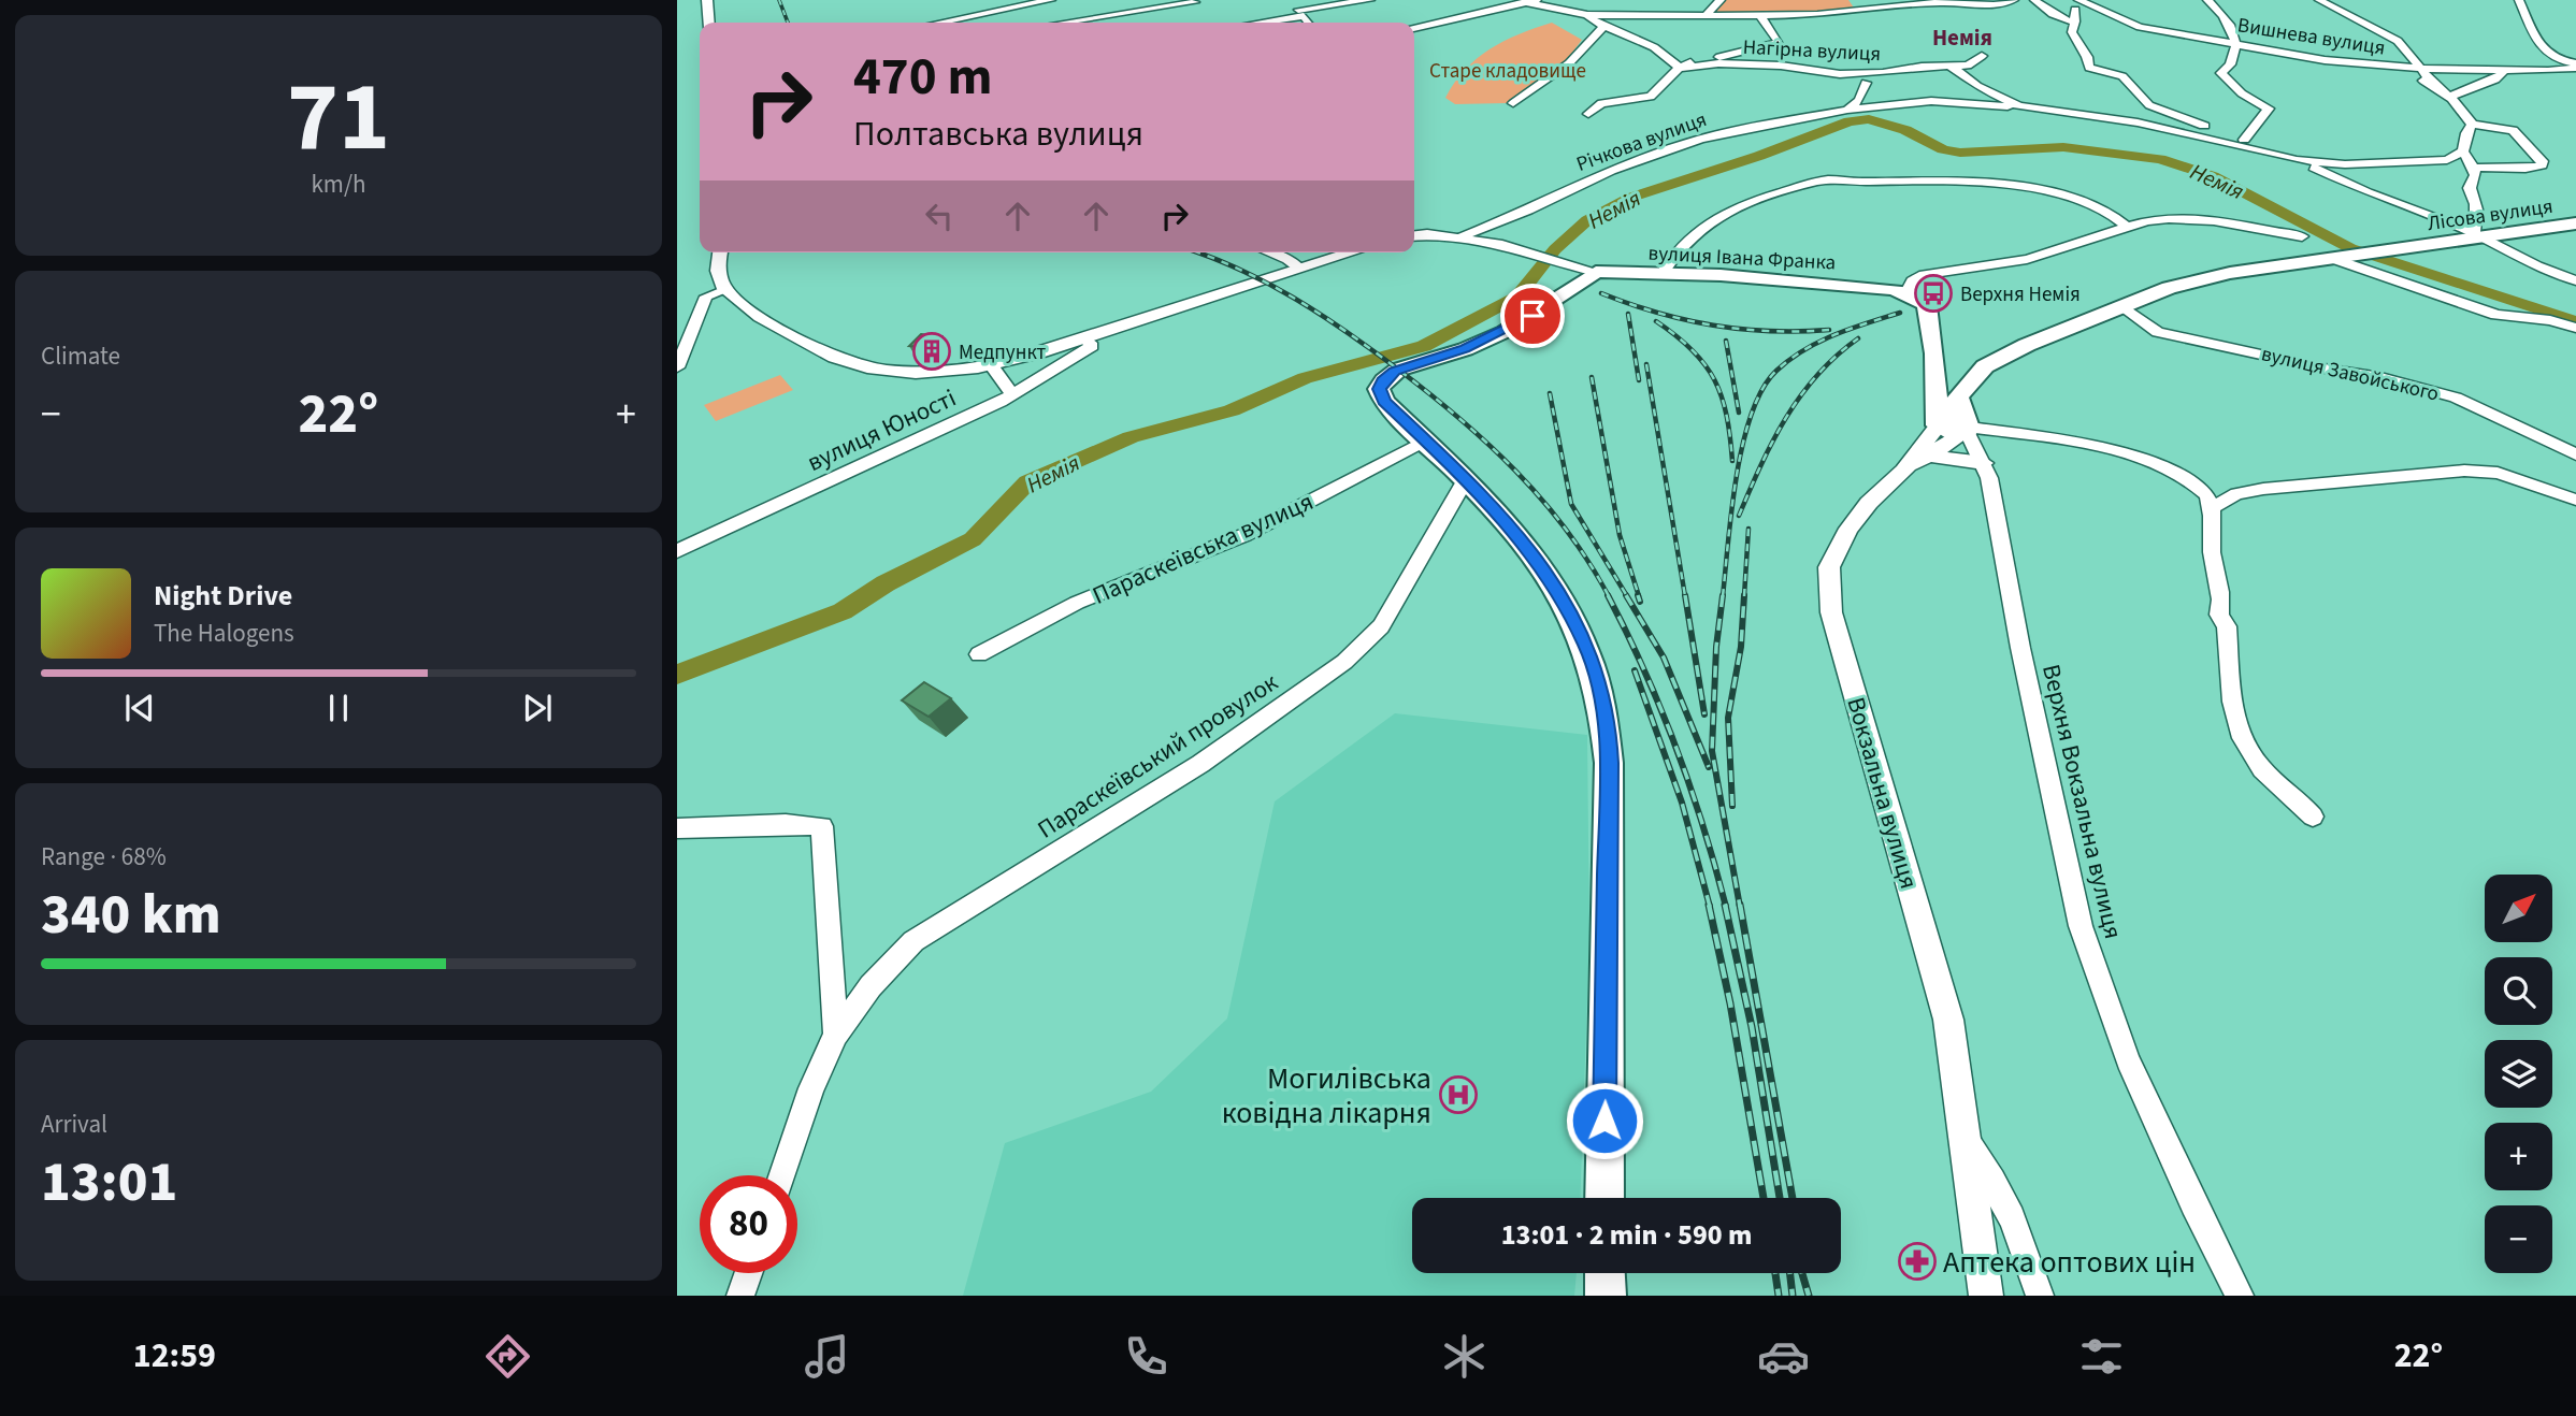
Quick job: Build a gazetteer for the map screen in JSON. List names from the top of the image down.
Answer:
{
  "streets": {
    "highway": ["Лісова вулиця", "вулиця Івана Франка"],
    "main road": ["вулиця Юності", "Вокзальна вулиця"],
    "street": [
      "Вишнева вулиця",
      "Нагірна вулиця",
      "Річкова вулиця",
      "вулиця Завойського",
      "Параскеївська вулиця",
      "Параскеївський провулок",
      "Верхня Вокзальна вулиця"
    ]
  },
  "crossings": [
    ["Нагірна вулиця", "Річкова вулиця"],
    ["Річкова вулиця", "Лісова вулиця"],
    ["Річкова вулиця", "вулиця Івана Франка"],
    ["Лісова вулиця", "вулиця Завойського"],
    ["Вокзальна вулиця", "Верхня Вокзальна вулиця"]
  ],
  "districts": ["Немія"],
  "water": ["Немія"],
  "parks": ["Старе кладовище"],
  "places": {
    "bus stop": ["Верхня Немія"],
    "building": ["Медпункт"],
    "hospital": ["Могилівська ковідна лікарня"],
    "pharmacy": ["Аптека оптових цін"]
  },
  "north": "top right",
  "page": {
    "tile": [
      ["71", "km/h"],
      "Climate",
      ["Range · 68%", "340 km"],
      ["Arrival", "13:01"]
    ],
    "turn": ["470 m", "Полтавська вулиця"],
    "heat": ["−", "22°", "+"],
    "song": ["Night Drive", "The Halogens"],
    "map_buttons": ["+", "−"],
    "limit": "80",
    "trip": "13:01 · 2 min · 590 m",
    "tabs": ["12:59", "22°"]
  }
}
